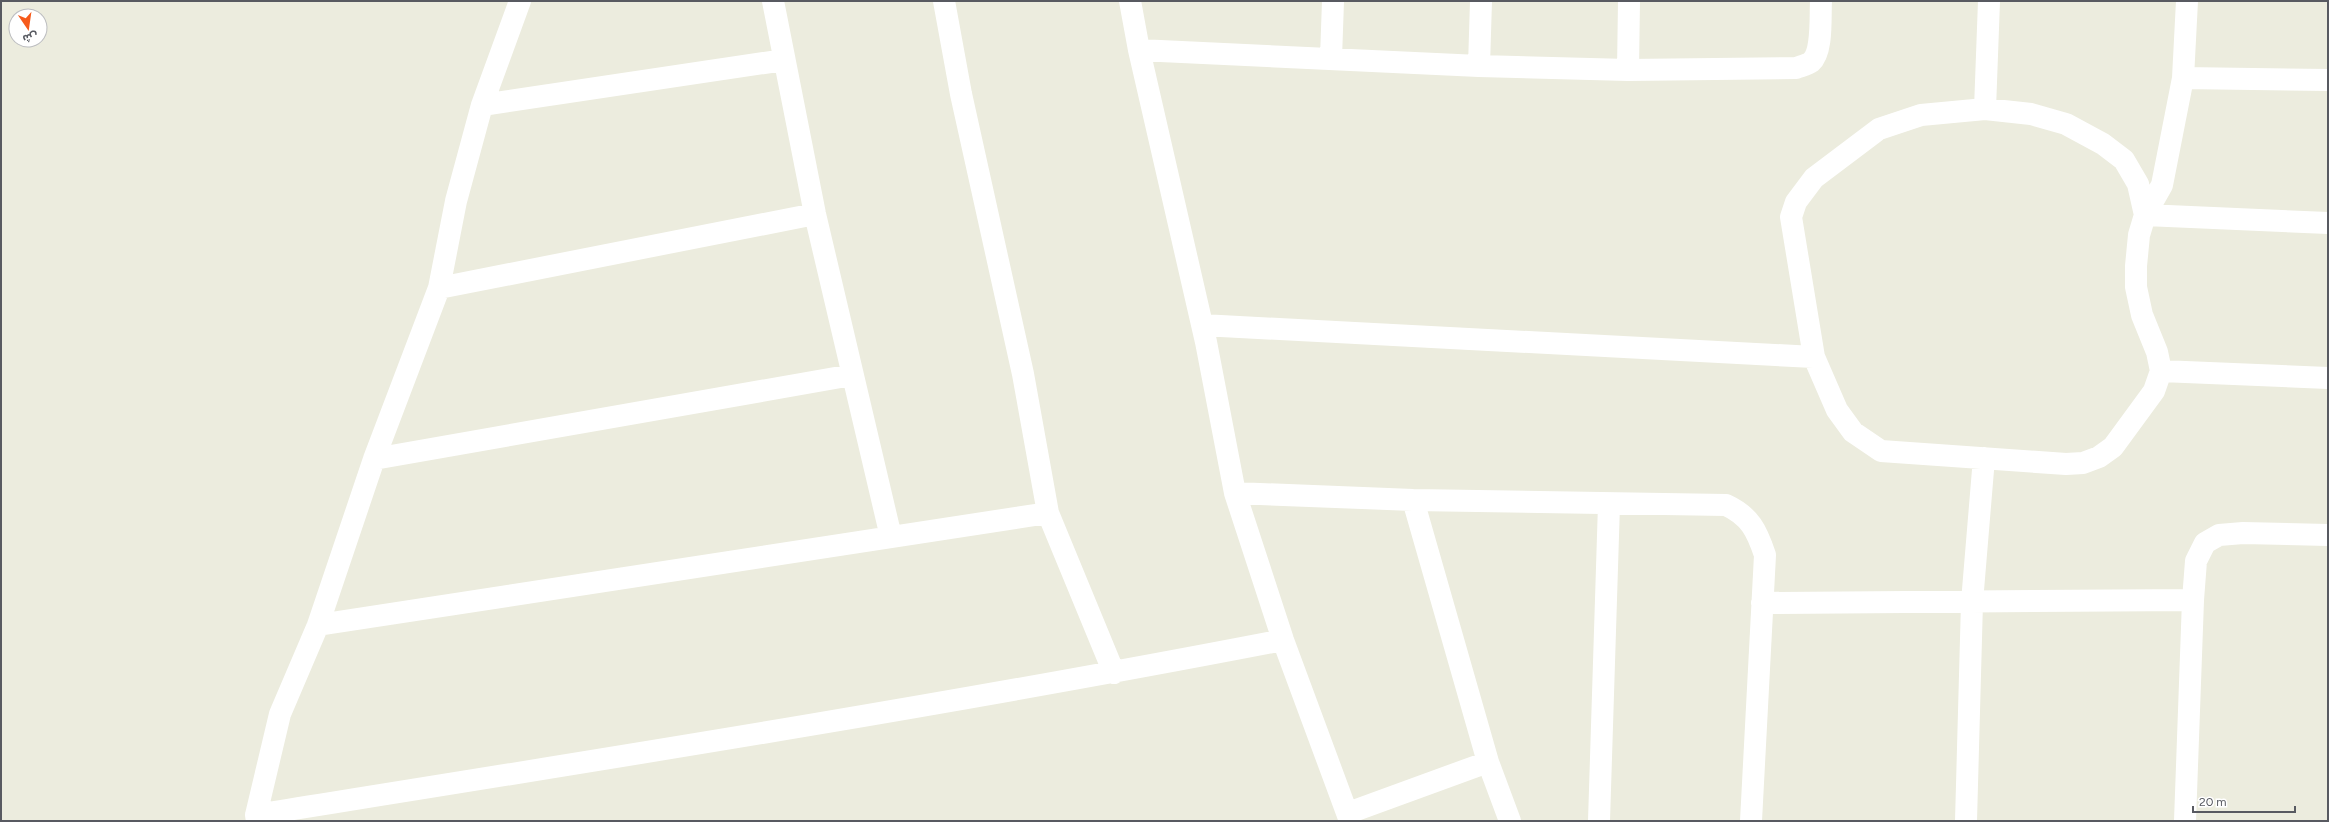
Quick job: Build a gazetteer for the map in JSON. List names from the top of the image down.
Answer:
{
  "scale_bar": "20 m",
  "north": "bottom"
}
